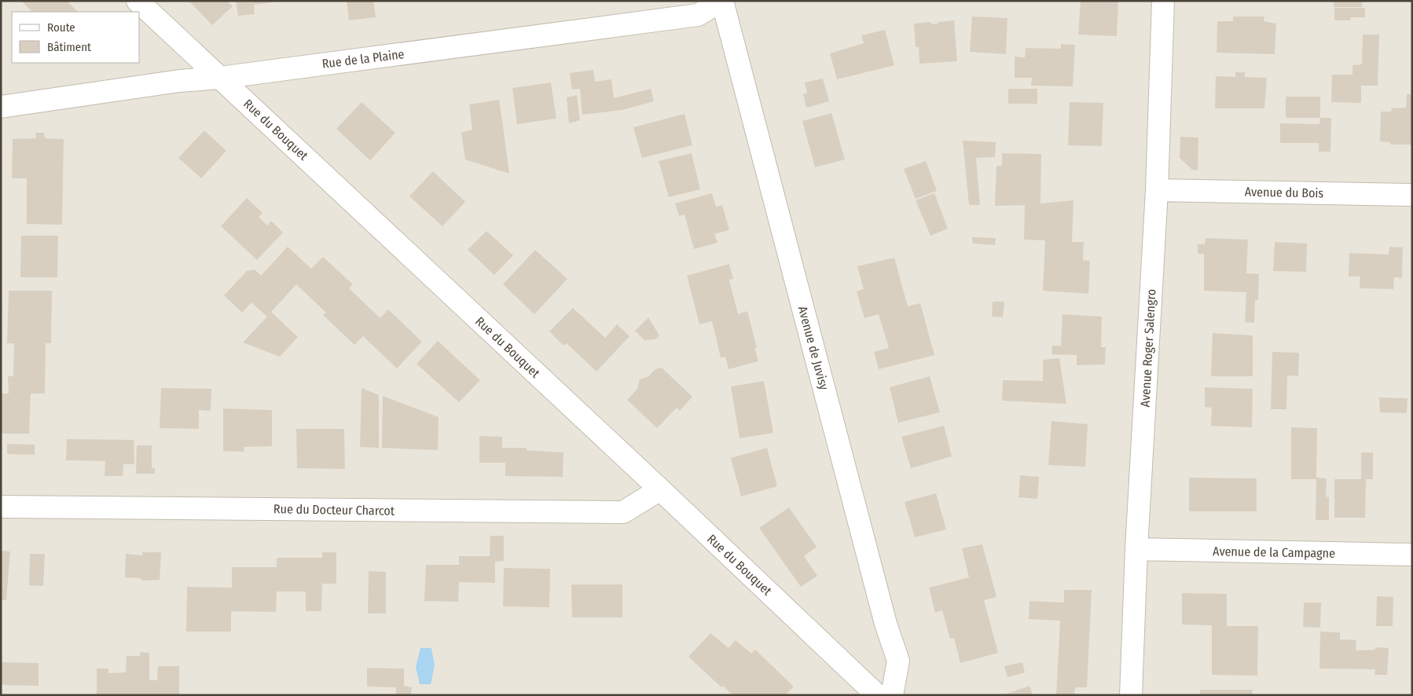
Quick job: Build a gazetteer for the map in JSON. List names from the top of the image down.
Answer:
{
  "streets": {
    "street": [
      "Rue de la Plaine",
      "Rue du Bouquet",
      "Avenue du Bois",
      "Avenue de Juvisy",
      "Avenue Roger Salengro",
      "Rue du Docteur Charcot",
      "Avenue de la Campagne"
    ]
  },
  "crossings": [
    ["Rue de la Plaine", "Rue du Bouquet"],
    ["Rue de la Plaine", "Avenue de Juvisy"],
    ["Rue du Bouquet", "Rue du Docteur Charcot"],
    ["Avenue du Bois", "Avenue Roger Salengro"],
    ["Avenue Roger Salengro", "Avenue de la Campagne"]
  ],
  "legend": ["Route", "Bâtiment"]
}
